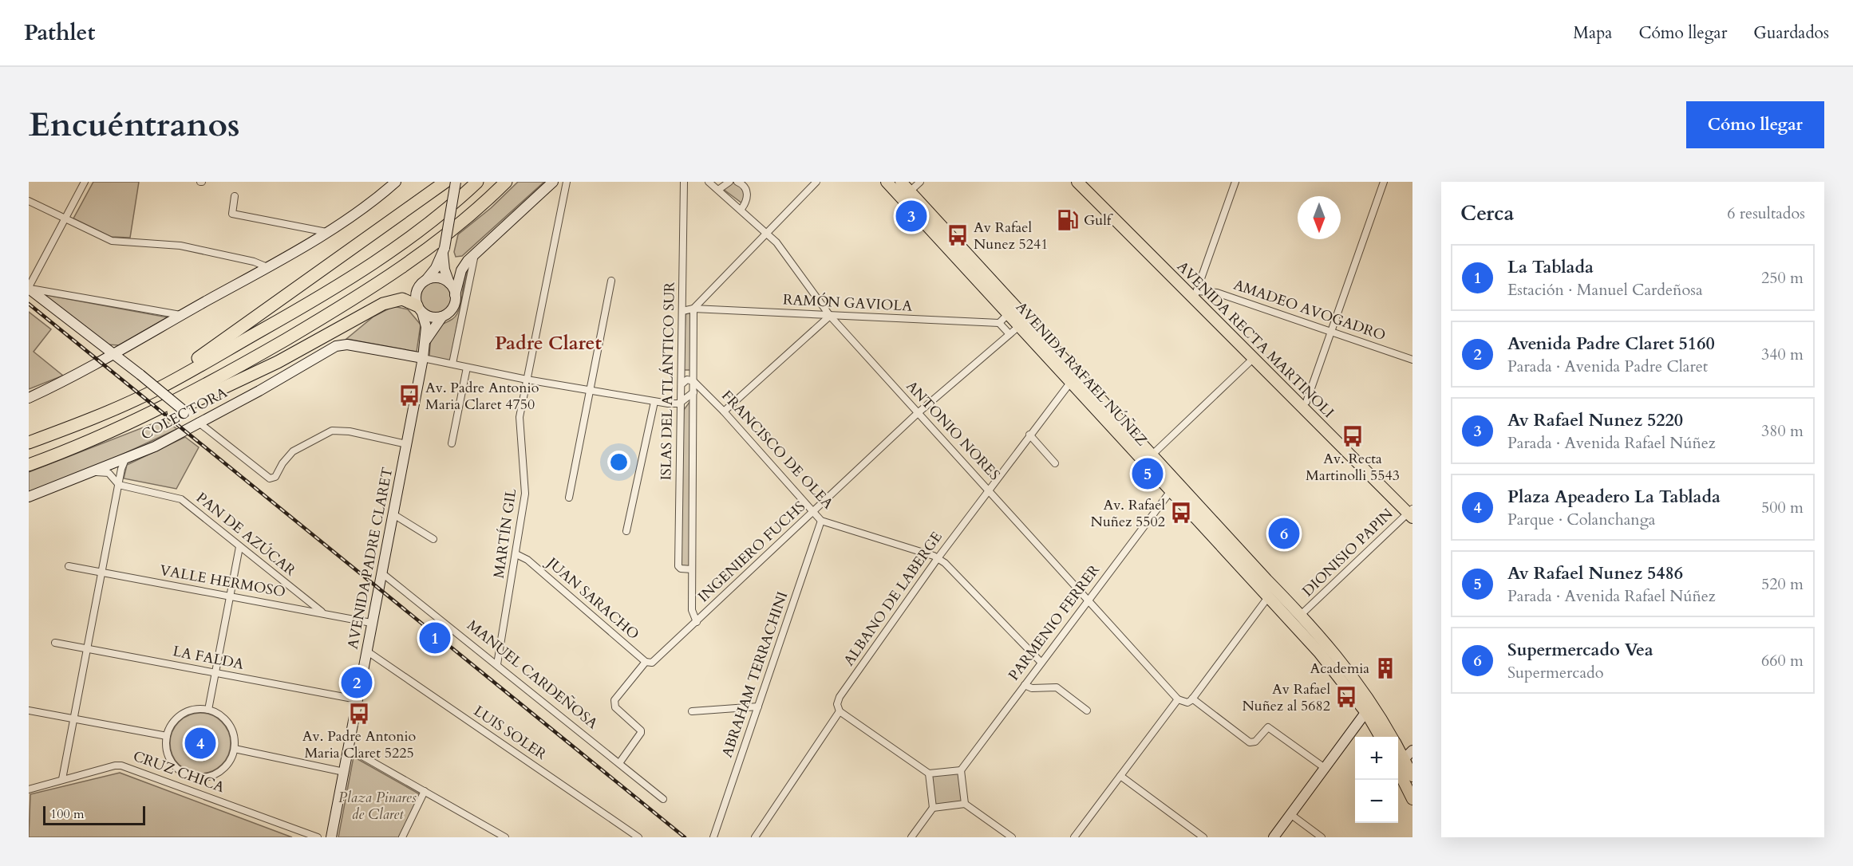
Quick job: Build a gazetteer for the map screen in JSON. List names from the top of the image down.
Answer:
{
  "streets": {
    "main road": [
      "AVENIDA RECTA MARTINOLI",
      "AVENIDA RAFAEL NÚÑEZ",
      "COLECTORA",
      "AVENIDA PADRE CLARET"
    ],
    "street": [
      "RAMÓN GAVIOLA",
      "AMADEO AVOGADRO",
      "ISLAS DEL ATLÁNTICO SUR",
      "ANTONIO NORES",
      "FRANCISCO DE OLEA",
      "MARTÍN GIL",
      "PAN DE AZÚCAR",
      "INGENIERO FUCHS",
      "DIONISIO PAPIN",
      "VALLE HERMOSO",
      "JUAN SARACHO",
      "ALBANO DE LABERGE",
      "PARMENIO FERRER",
      "LA FALDA",
      "MANUEL CARDEÑOSA",
      "ABRAHAM TERRACHINI",
      "LUIS SOLER",
      "CRUZ CHICA"
    ]
  },
  "crossings": [
    ["RAMÓN GAVIOLA", "ISLAS DEL ATLÁNTICO SUR"],
    ["RAMÓN GAVIOLA", "ANTONIO NORES"],
    ["AMADEO AVOGADRO", "AVENIDA RECTA MARTINOLI"],
    ["AVENIDA RECTA MARTINOLI", "DIONISIO PAPIN"],
    ["AVENIDA RAFAEL NÚÑEZ", "INGENIERO FUCHS"],
    ["AVENIDA RAFAEL NÚÑEZ", "DIONISIO PAPIN"],
    ["AVENIDA RAFAEL NÚÑEZ", "ALBANO DE LABERGE"],
    ["AVENIDA RAFAEL NÚÑEZ", "PARMENIO FERRER"],
    ["ISLAS DEL ATLÁNTICO SUR", "FRANCISCO DE OLEA"],
    ["ISLAS DEL ATLÁNTICO SUR", "INGENIERO FUCHS"],
    ["COLECTORA", "PAN DE AZÚCAR"],
    ["COLECTORA", "AVENIDA PADRE CLARET"],
    ["ANTONIO NORES", "INGENIERO FUCHS"],
    ["ANTONIO NORES", "ALBANO DE LABERGE"],
    ["ANTONIO NORES", "PARMENIO FERRER"],
    ["FRANCISCO DE OLEA", "INGENIERO FUCHS"],
    ["FRANCISCO DE OLEA", "ALBANO DE LABERGE"],
    ["FRANCISCO DE OLEA", "PARMENIO FERRER"],
    ["FRANCISCO DE OLEA", "ABRAHAM TERRACHINI"],
    ["MARTÍN GIL", "JUAN SARACHO"],
    ["MARTÍN GIL", "MANUEL CARDEÑOSA"],
    ["PAN DE AZÚCAR", "VALLE HERMOSO"],
    ["INGENIERO FUCHS", "JUAN SARACHO"],
    ["INGENIERO FUCHS", "MANUEL CARDEÑOSA"],
    ["AVENIDA PADRE CLARET", "VALLE HERMOSO"],
    ["AVENIDA PADRE CLARET", "LA FALDA"],
    ["AVENIDA PADRE CLARET", "MANUEL CARDEÑOSA"],
    ["AVENIDA PADRE CLARET", "LUIS SOLER"]
  ],
  "districts": ["Padre Claret"],
  "parks": ["Plaza Pinares de Claret"],
  "places": {
    "fuel station": ["Gulf"],
    "bus stop": [
      "Av Rafael Nunez 5241",
      "Av. Padre Antonio Maria Claret 4750",
      "Av. Recta Martinolli 5543",
      "Av. Rafael Nuñez 5502",
      "Av Rafael Nuñez al 5682",
      "Av. Padre Antonio Maria Claret 5225"
    ],
    "building": ["Academia"]
  },
  "scale_bar": "100 m",
  "north": "bottom",
  "page": {
    "header": "Pathlet",
    "nav": ["Mapa", "Cómo llegar", "Guardados"],
    "buttons": "Cómo llegar",
    "title": "Encuéntranos",
    "heading": ["Cerca", "6 resultados"],
    "pins": [
      "3",
      "5",
      "6",
      "1",
      "2",
      "4"
    ],
    "list": [
      {
        "mark": "1",
        "name": "La Tablada",
        "note": "Estación · Manuel Cardeñosa",
        "value": "250 m"
      },
      {
        "mark": "2",
        "name": "Avenida Padre Claret 5160",
        "note": "Parada · Avenida Padre Claret",
        "value": "340 m"
      },
      {
        "mark": "3",
        "name": "Av Rafael Nunez 5220",
        "note": "Parada · Avenida Rafael Núñez",
        "value": "380 m"
      },
      {
        "mark": "4",
        "name": "Plaza Apeadero La Tablada",
        "note": "Parque · Colanchanga",
        "value": "500 m"
      },
      {
        "mark": "5",
        "name": "Av Rafael Nunez 5486",
        "note": "Parada · Avenida Rafael Núñez",
        "value": "520 m"
      },
      {
        "mark": "6",
        "name": "Supermercado Vea",
        "note": "Supermercado",
        "value": "660 m"
      }
    ],
    "map_buttons": ["+", "−"],
    "scale": "100 m"
  }
}
